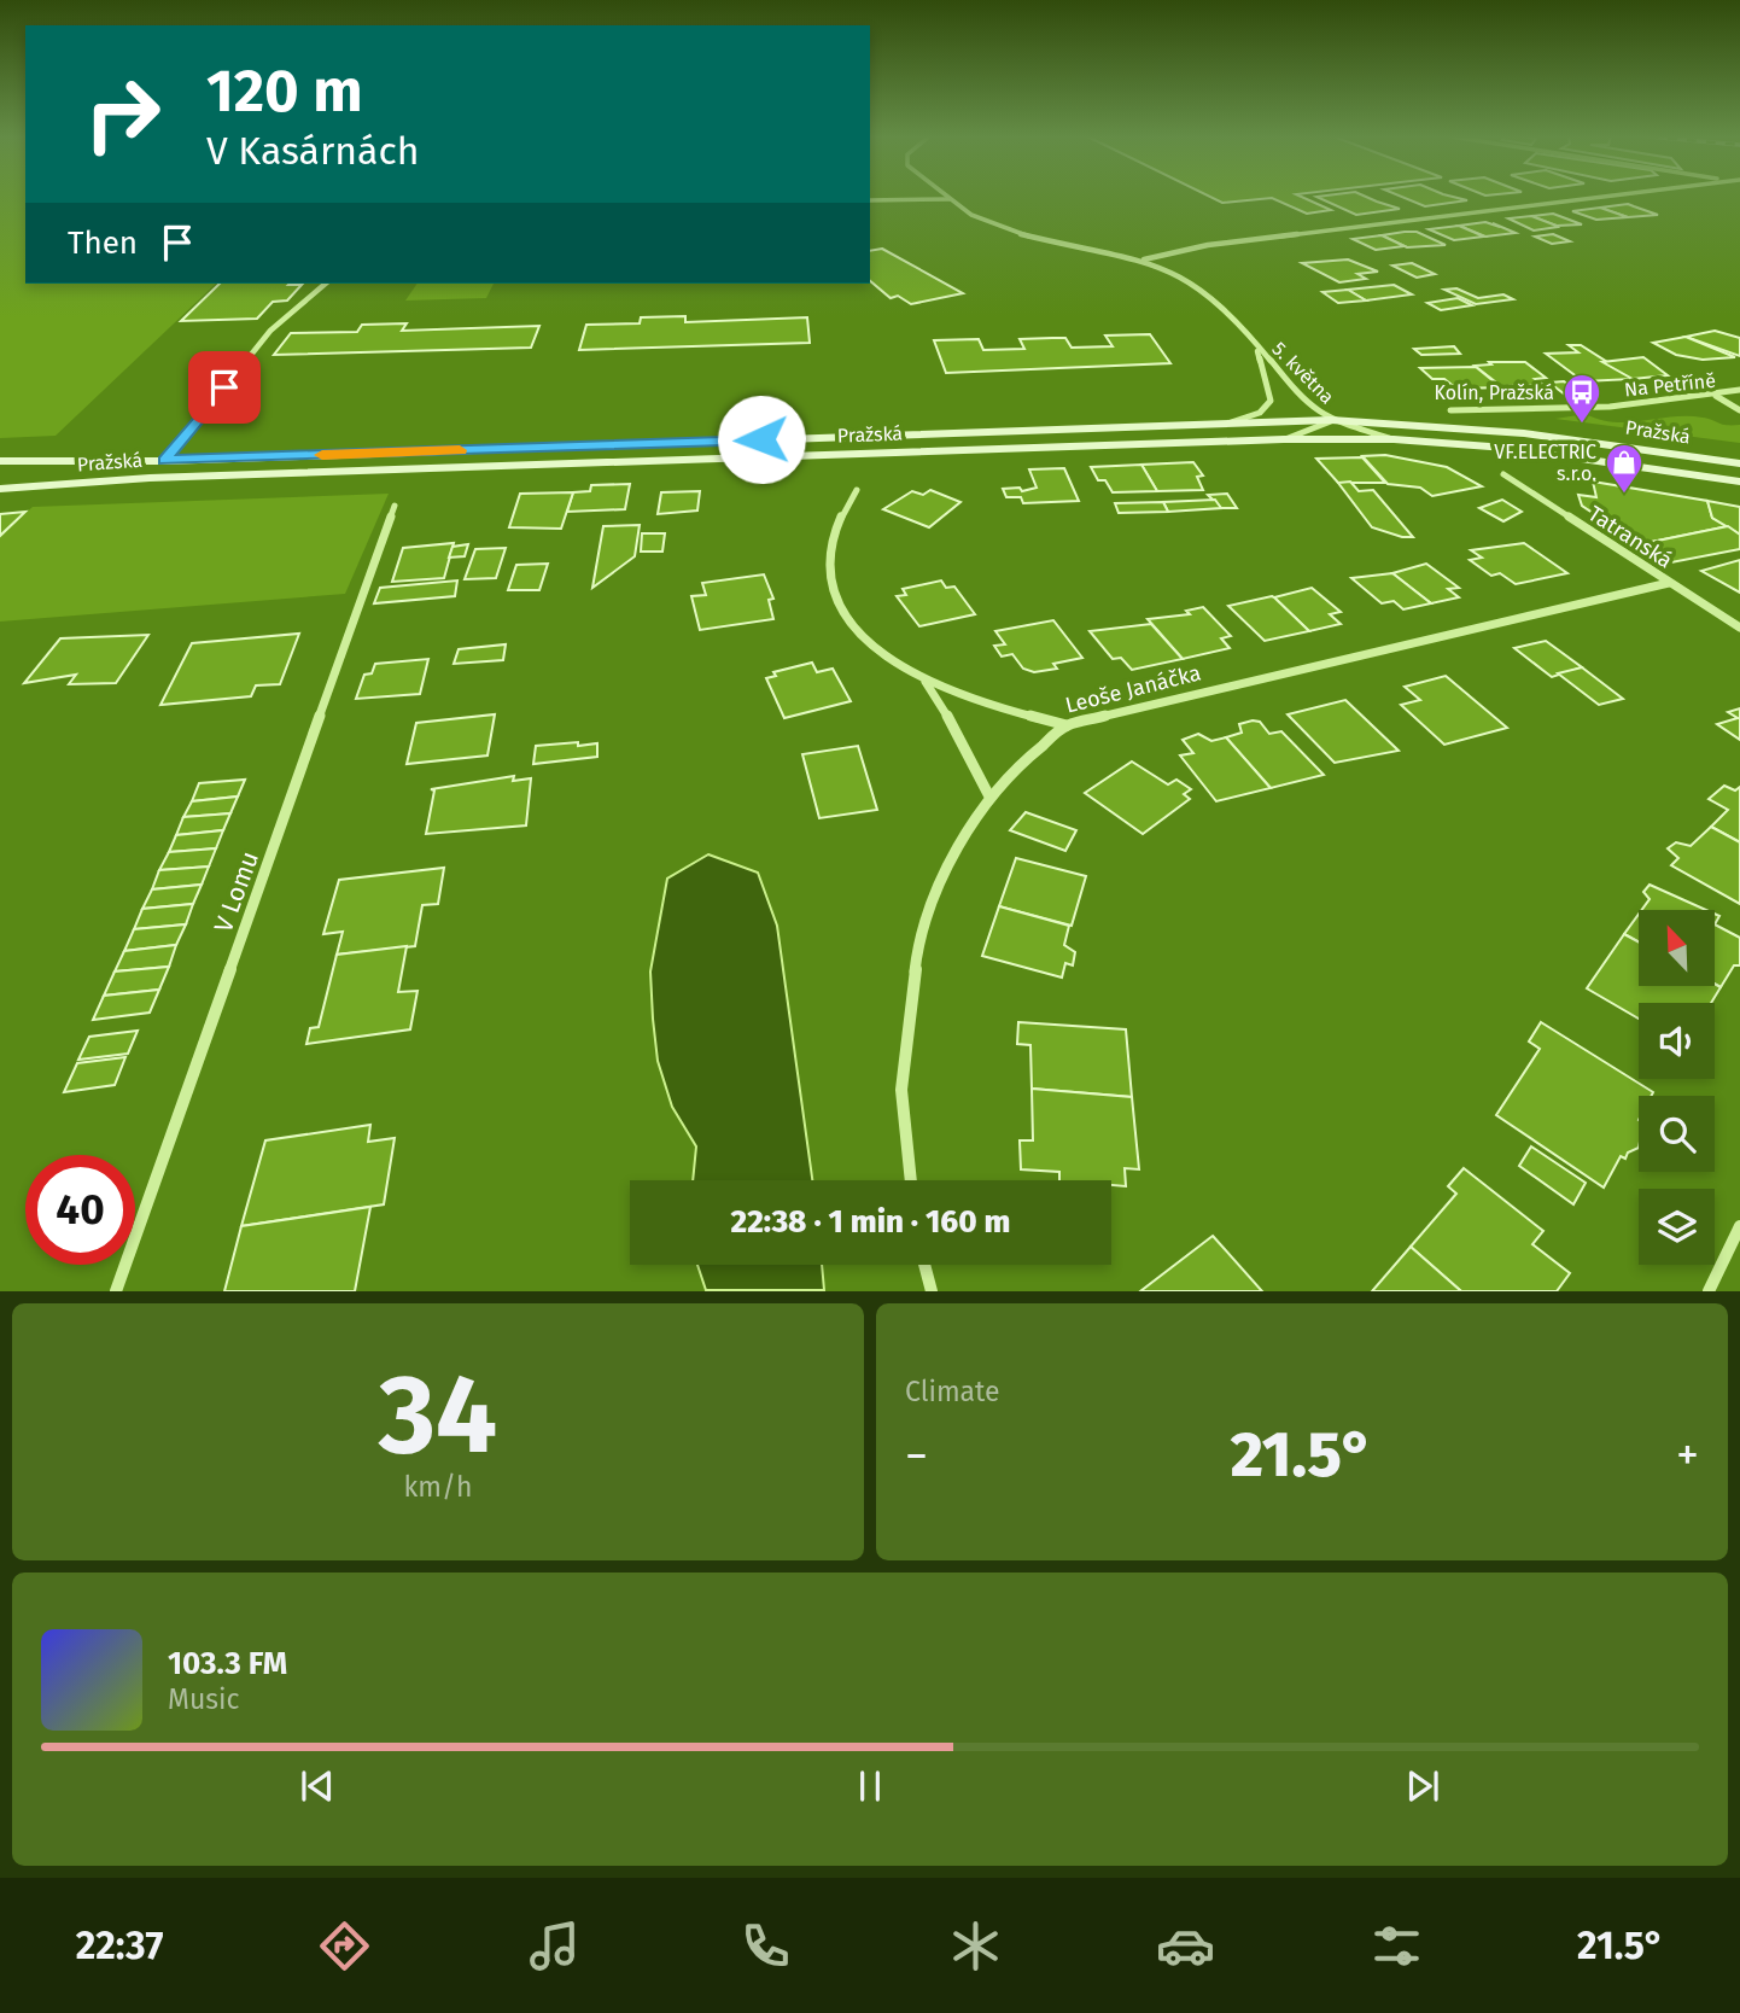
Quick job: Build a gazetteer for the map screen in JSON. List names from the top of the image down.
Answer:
{
  "streets": {
    "street": [
      "5. května",
      "Na Petříně",
      "Pražská",
      "Tatranská",
      "Leoše Janáčka",
      "V Lomu"
    ]
  },
  "crossings": [
    ["5. května", "Pražská"],
    ["Tatranská", "Leoše Janáčka"]
  ],
  "places": {
    "bus stop": ["Kolín, Pražská"],
    "shop": ["VF.ELECTRIC s.r.o."]
  },
  "north": "top left",
  "page": {
    "turn": ["120 m", "V Kasárnách"],
    "then": "Then",
    "limit": "40",
    "trip": "22:38 · 1 min · 160 m",
    "tile": [
      ["34", "km/h"],
      "Climate"
    ],
    "heat": ["−", "21.5°", "+"],
    "song": ["103.3 FM", "Music"],
    "tabs": ["22:37", "21.5°"]
  }
}
